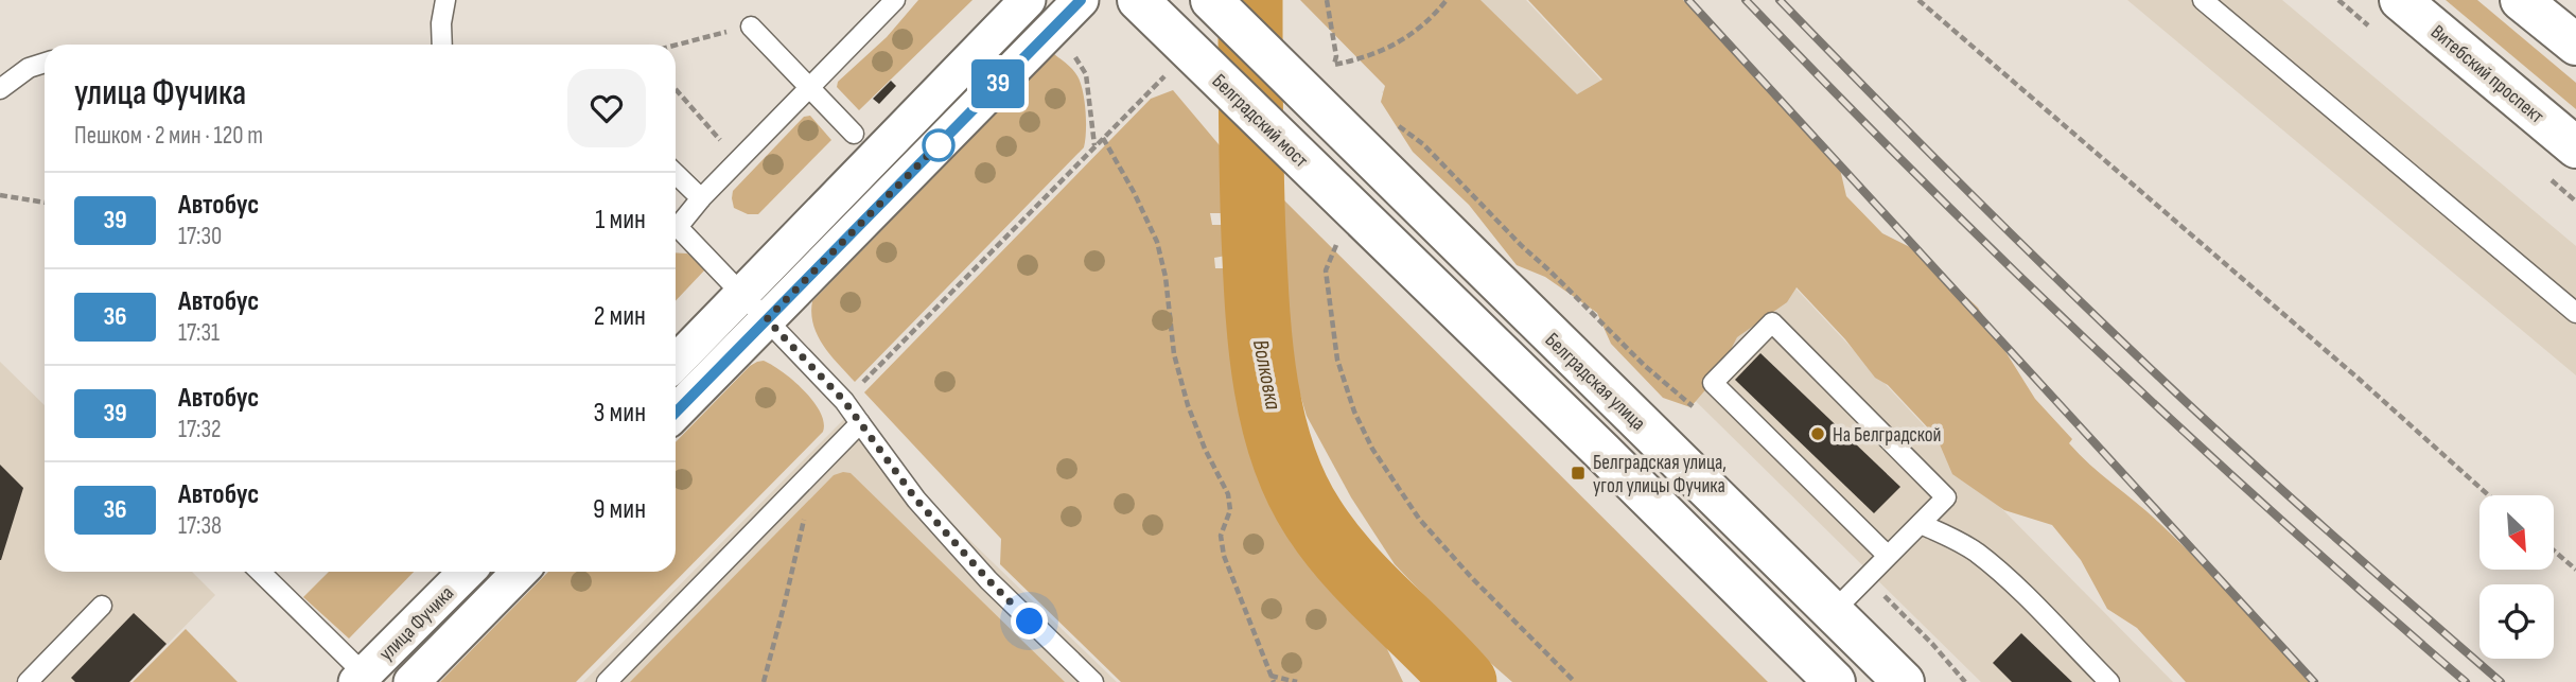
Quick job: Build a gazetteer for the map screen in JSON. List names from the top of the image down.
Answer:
{
  "streets": {
    "street": [
      "Витебский проспект",
      "Белградский мост",
      "Белградская улица",
      "улица Фучика"
    ]
  },
  "water": ["Волковка"],
  "places": {
    "other": ["На Белградской"],
    "transit": ["Белградская улица, угол улицы Фучика"]
  },
  "lines": ["bus line 39"],
  "north": "bottom right",
  "page": {
    "on_map": "39",
    "heading": ["улица Фучика", "Пешком · 2 мин · 120 m"],
    "list": [
      {
        "mark": "39",
        "name": "Автобус",
        "note": "17:30",
        "value": "1 мин"
      },
      {
        "mark": "36",
        "name": "Автобус",
        "note": "17:31",
        "value": "2 мин"
      },
      {
        "mark": "39",
        "name": "Автобус",
        "note": "17:32",
        "value": "3 мин"
      },
      {
        "mark": "36",
        "name": "Автобус",
        "note": "17:38",
        "value": "9 мин"
      }
    ]
  }
}
